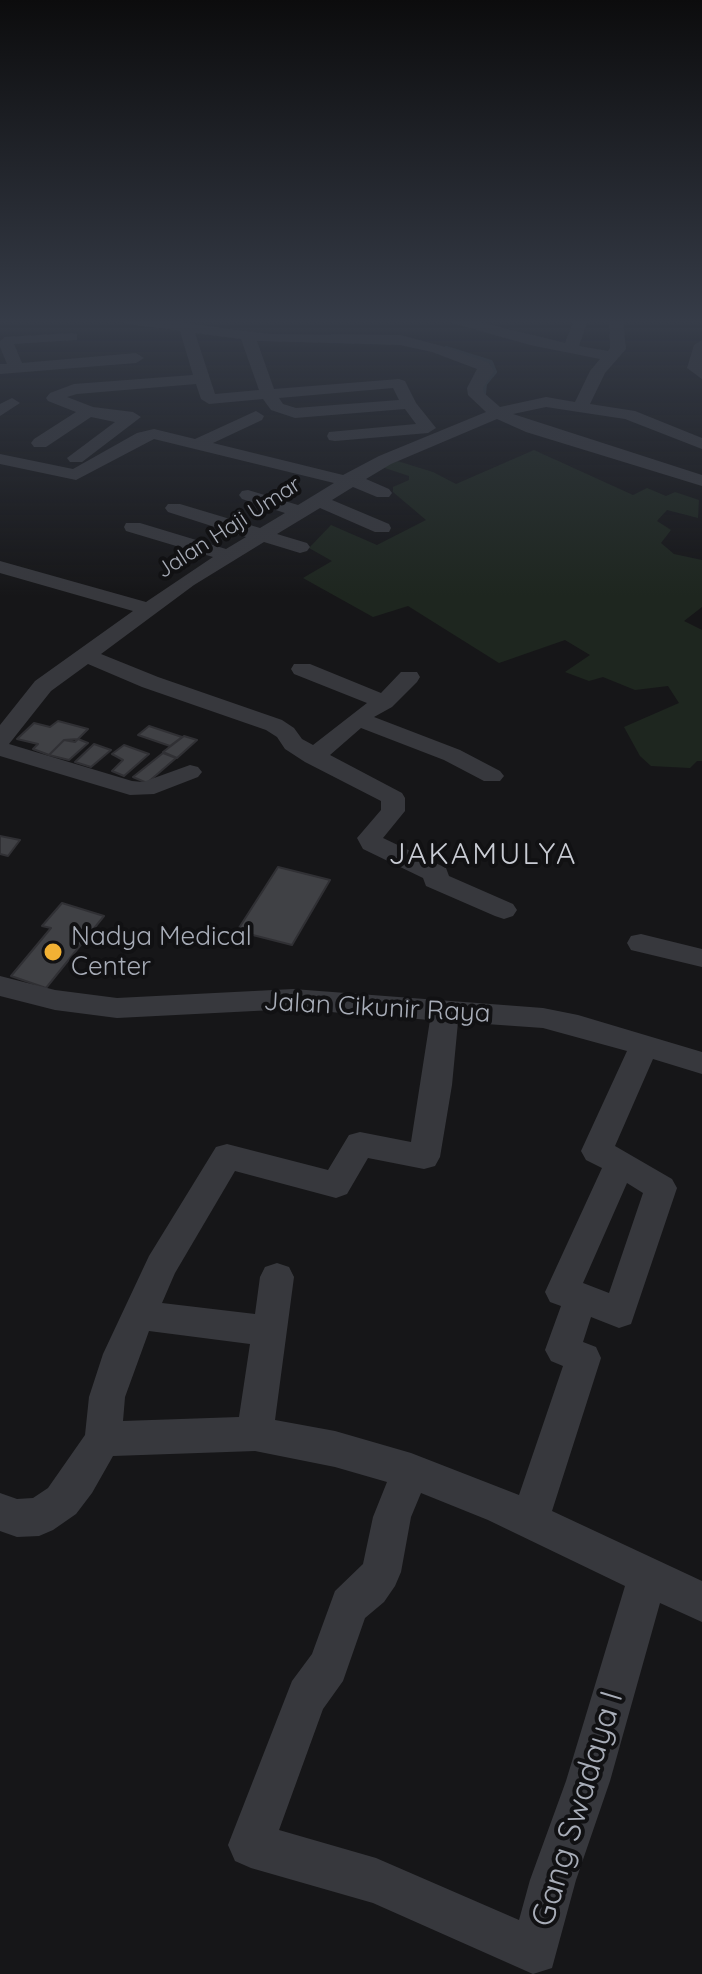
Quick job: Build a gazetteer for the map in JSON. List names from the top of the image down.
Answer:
{
  "streets": {
    "street": ["Jalan Haji Umar", "Jalan Cikunir Raya", "Gang Swadaya I"]
  },
  "districts": ["JAKAMULYA"],
  "places": ["Nadya Medical Center"]
}
